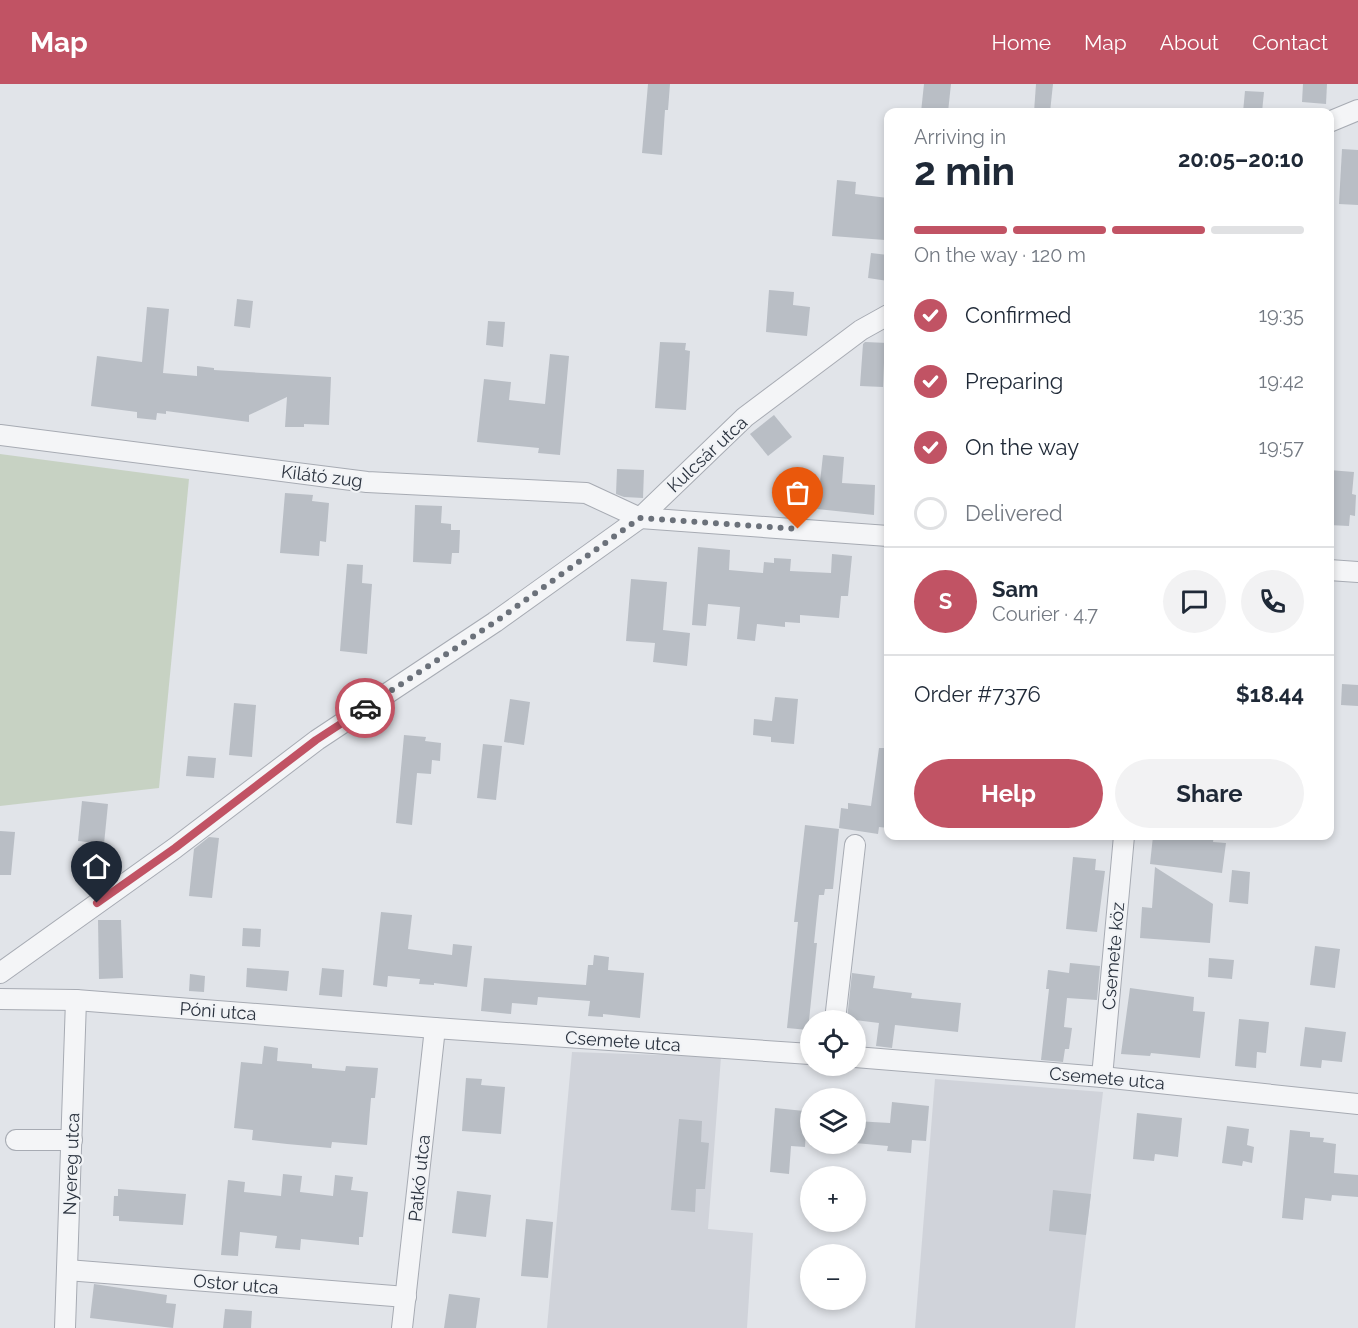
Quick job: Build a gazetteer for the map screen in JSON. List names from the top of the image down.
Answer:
{
  "streets": {
    "street": [
      "Kulcsár utca",
      "Kilátó zug",
      "Csemete köz",
      "Póni utca",
      "Csemete utca",
      "Nyereg utca",
      "Patkó utca",
      "Ostor utca"
    ]
  },
  "crossings": [
    ["Kulcsár utca", "Kilátó zug"],
    ["Csemete köz", "Csemete utca"],
    ["Póni utca", "Csemete utca"],
    ["Póni utca", "Nyereg utca"],
    ["Póni utca", "Patkó utca"],
    ["Csemete utca", "Patkó utca"],
    ["Nyereg utca", "Ostor utca"],
    ["Patkó utca", "Ostor utca"]
  ],
  "page": {
    "header": "Map",
    "nav": [
      "Home",
      "Map",
      "About",
      "Contact"
    ],
    "heading": ["2 min", "Arriving in", "20:05–20:10"],
    "panel": [
      "Sam",
      "Courier · 4.7",
      "Order #7376",
      "$18.44"
    ],
    "bar": "On the way · 120 m",
    "list": [
      ["Confirmed", "19:35"],
      ["Preparing", "19:42"],
      ["On the way", "19:57"],
      "Delivered"
    ],
    "round": "S",
    "buttons": ["Help", "Share"],
    "map_buttons": ["+", "−"]
  }
}
